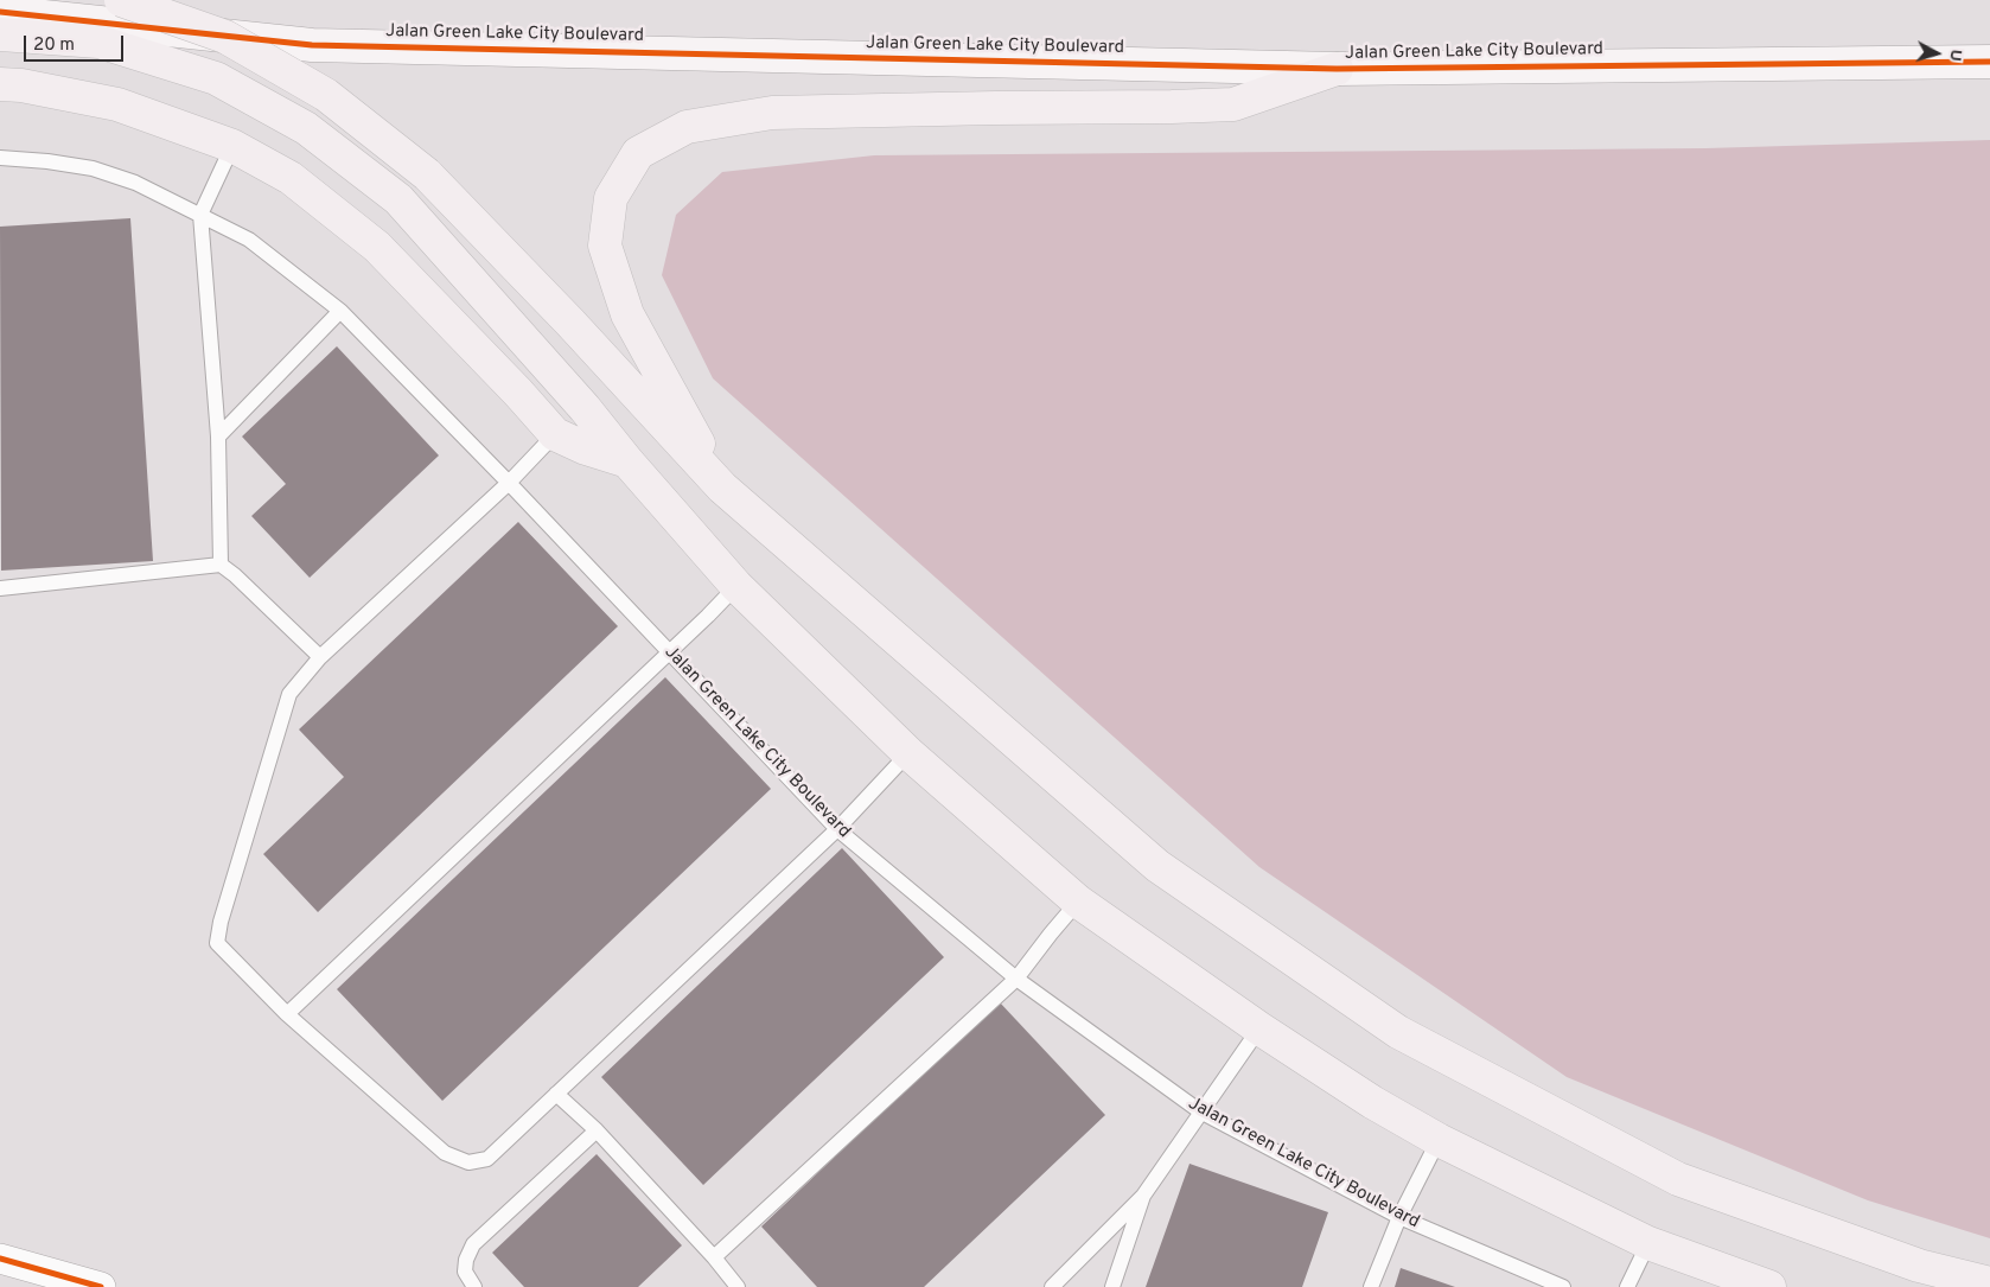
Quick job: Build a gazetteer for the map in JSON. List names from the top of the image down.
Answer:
{
  "streets": {
    "street": ["Jalan Green Lake City Boulevard"]
  },
  "scale_bar": "20 m",
  "north": "right"
}
